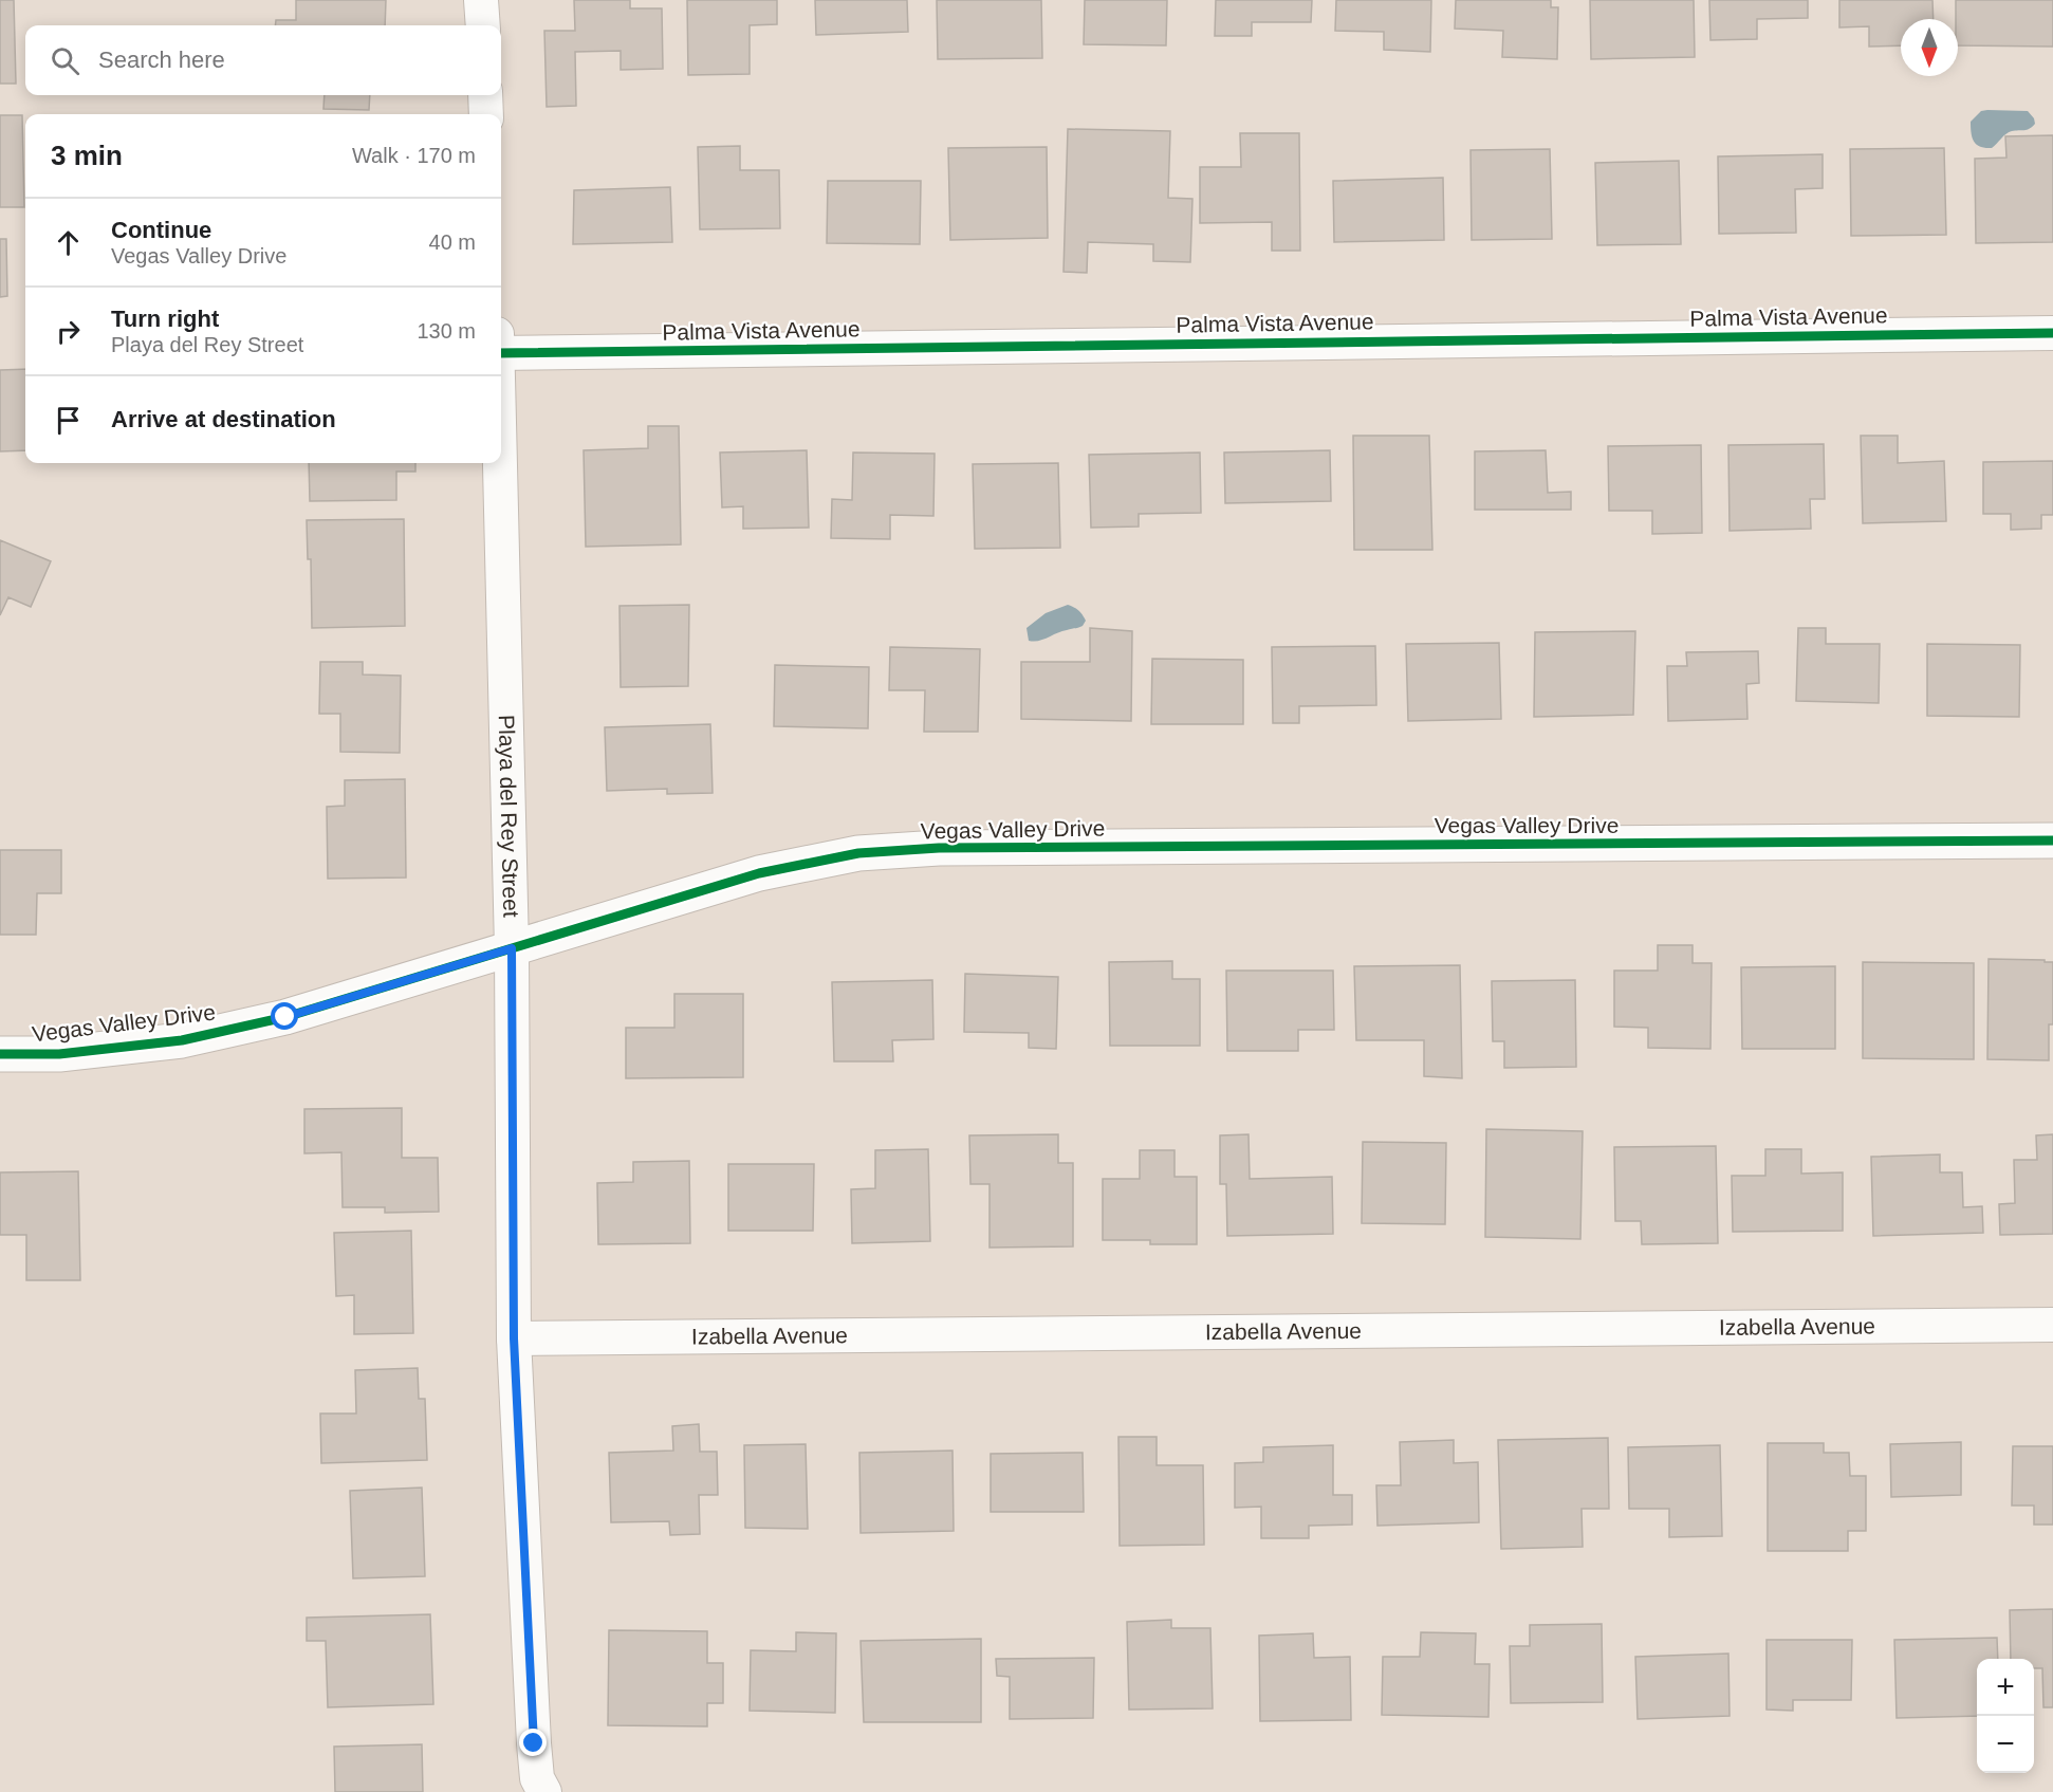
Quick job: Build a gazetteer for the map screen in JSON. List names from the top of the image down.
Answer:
{
  "streets": {
    "street": [
      "Palma Vista Avenue",
      "Playa del Rey Street",
      "Vegas Valley Drive",
      "Izabella Avenue"
    ]
  },
  "crossings": [
    ["Playa del Rey Street", "Vegas Valley Drive"],
    ["Playa del Rey Street", "Izabella Avenue"]
  ],
  "north": "bottom",
  "page": {
    "search": "Search here",
    "heading": ["3 min", "Walk · 170 m"],
    "list": [
      ["Continue", "Vegas Valley Drive", "40 m"],
      ["Turn right", "Playa del Rey Street", "130 m"],
      "Arrive at destination"
    ],
    "map_buttons": ["+", "−"]
  }
}
